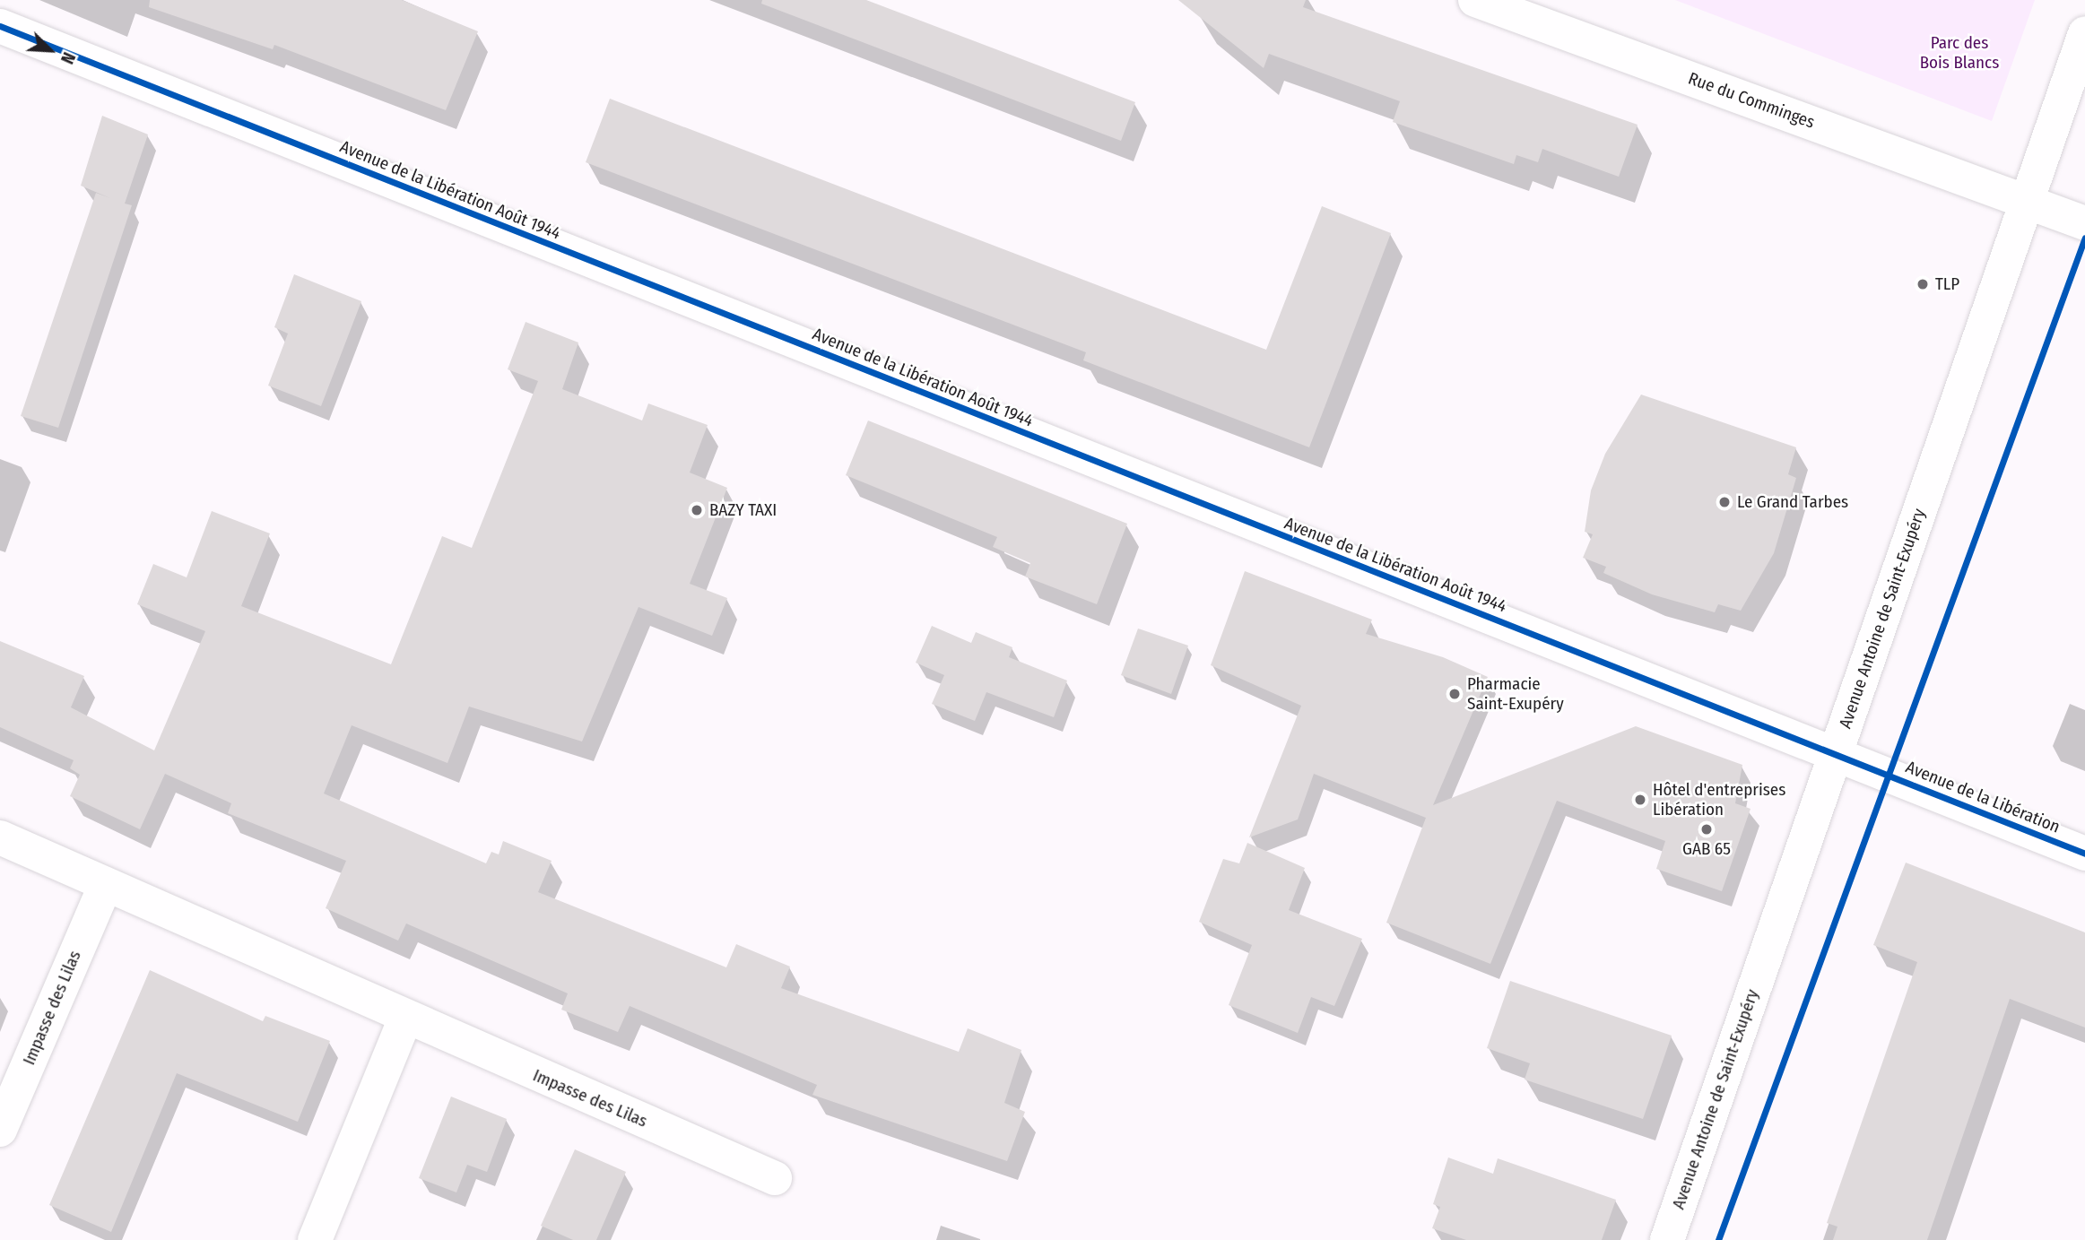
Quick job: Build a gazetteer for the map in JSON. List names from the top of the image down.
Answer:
{
  "streets": {
    "street": [
      "Rue du Comminges",
      "Avenue de la Libération Août 1944",
      "Avenue Antoine de Saint-Exupéry",
      "Avenue de la Libération",
      "Impasse des Lilas"
    ]
  },
  "crossings": [
    ["Rue du Comminges", "Avenue Antoine de Saint-Exupéry"],
    ["Avenue de la Libération Août 1944", "Avenue Antoine de Saint-Exupéry"],
    ["Avenue de la Libération Août 1944", "Avenue de la Libération"],
    ["Avenue Antoine de Saint-Exupéry", "Avenue de la Libération"]
  ],
  "parks": ["Parc des Bois Blancs"],
  "places": [
    "TLP",
    "Le Grand Tarbes",
    "BAZY TAXI",
    "Pharmacie Saint-Exupéry",
    "Hôtel d'entreprises Libération",
    "GAB 65"
  ],
  "north": "bottom right"
}
